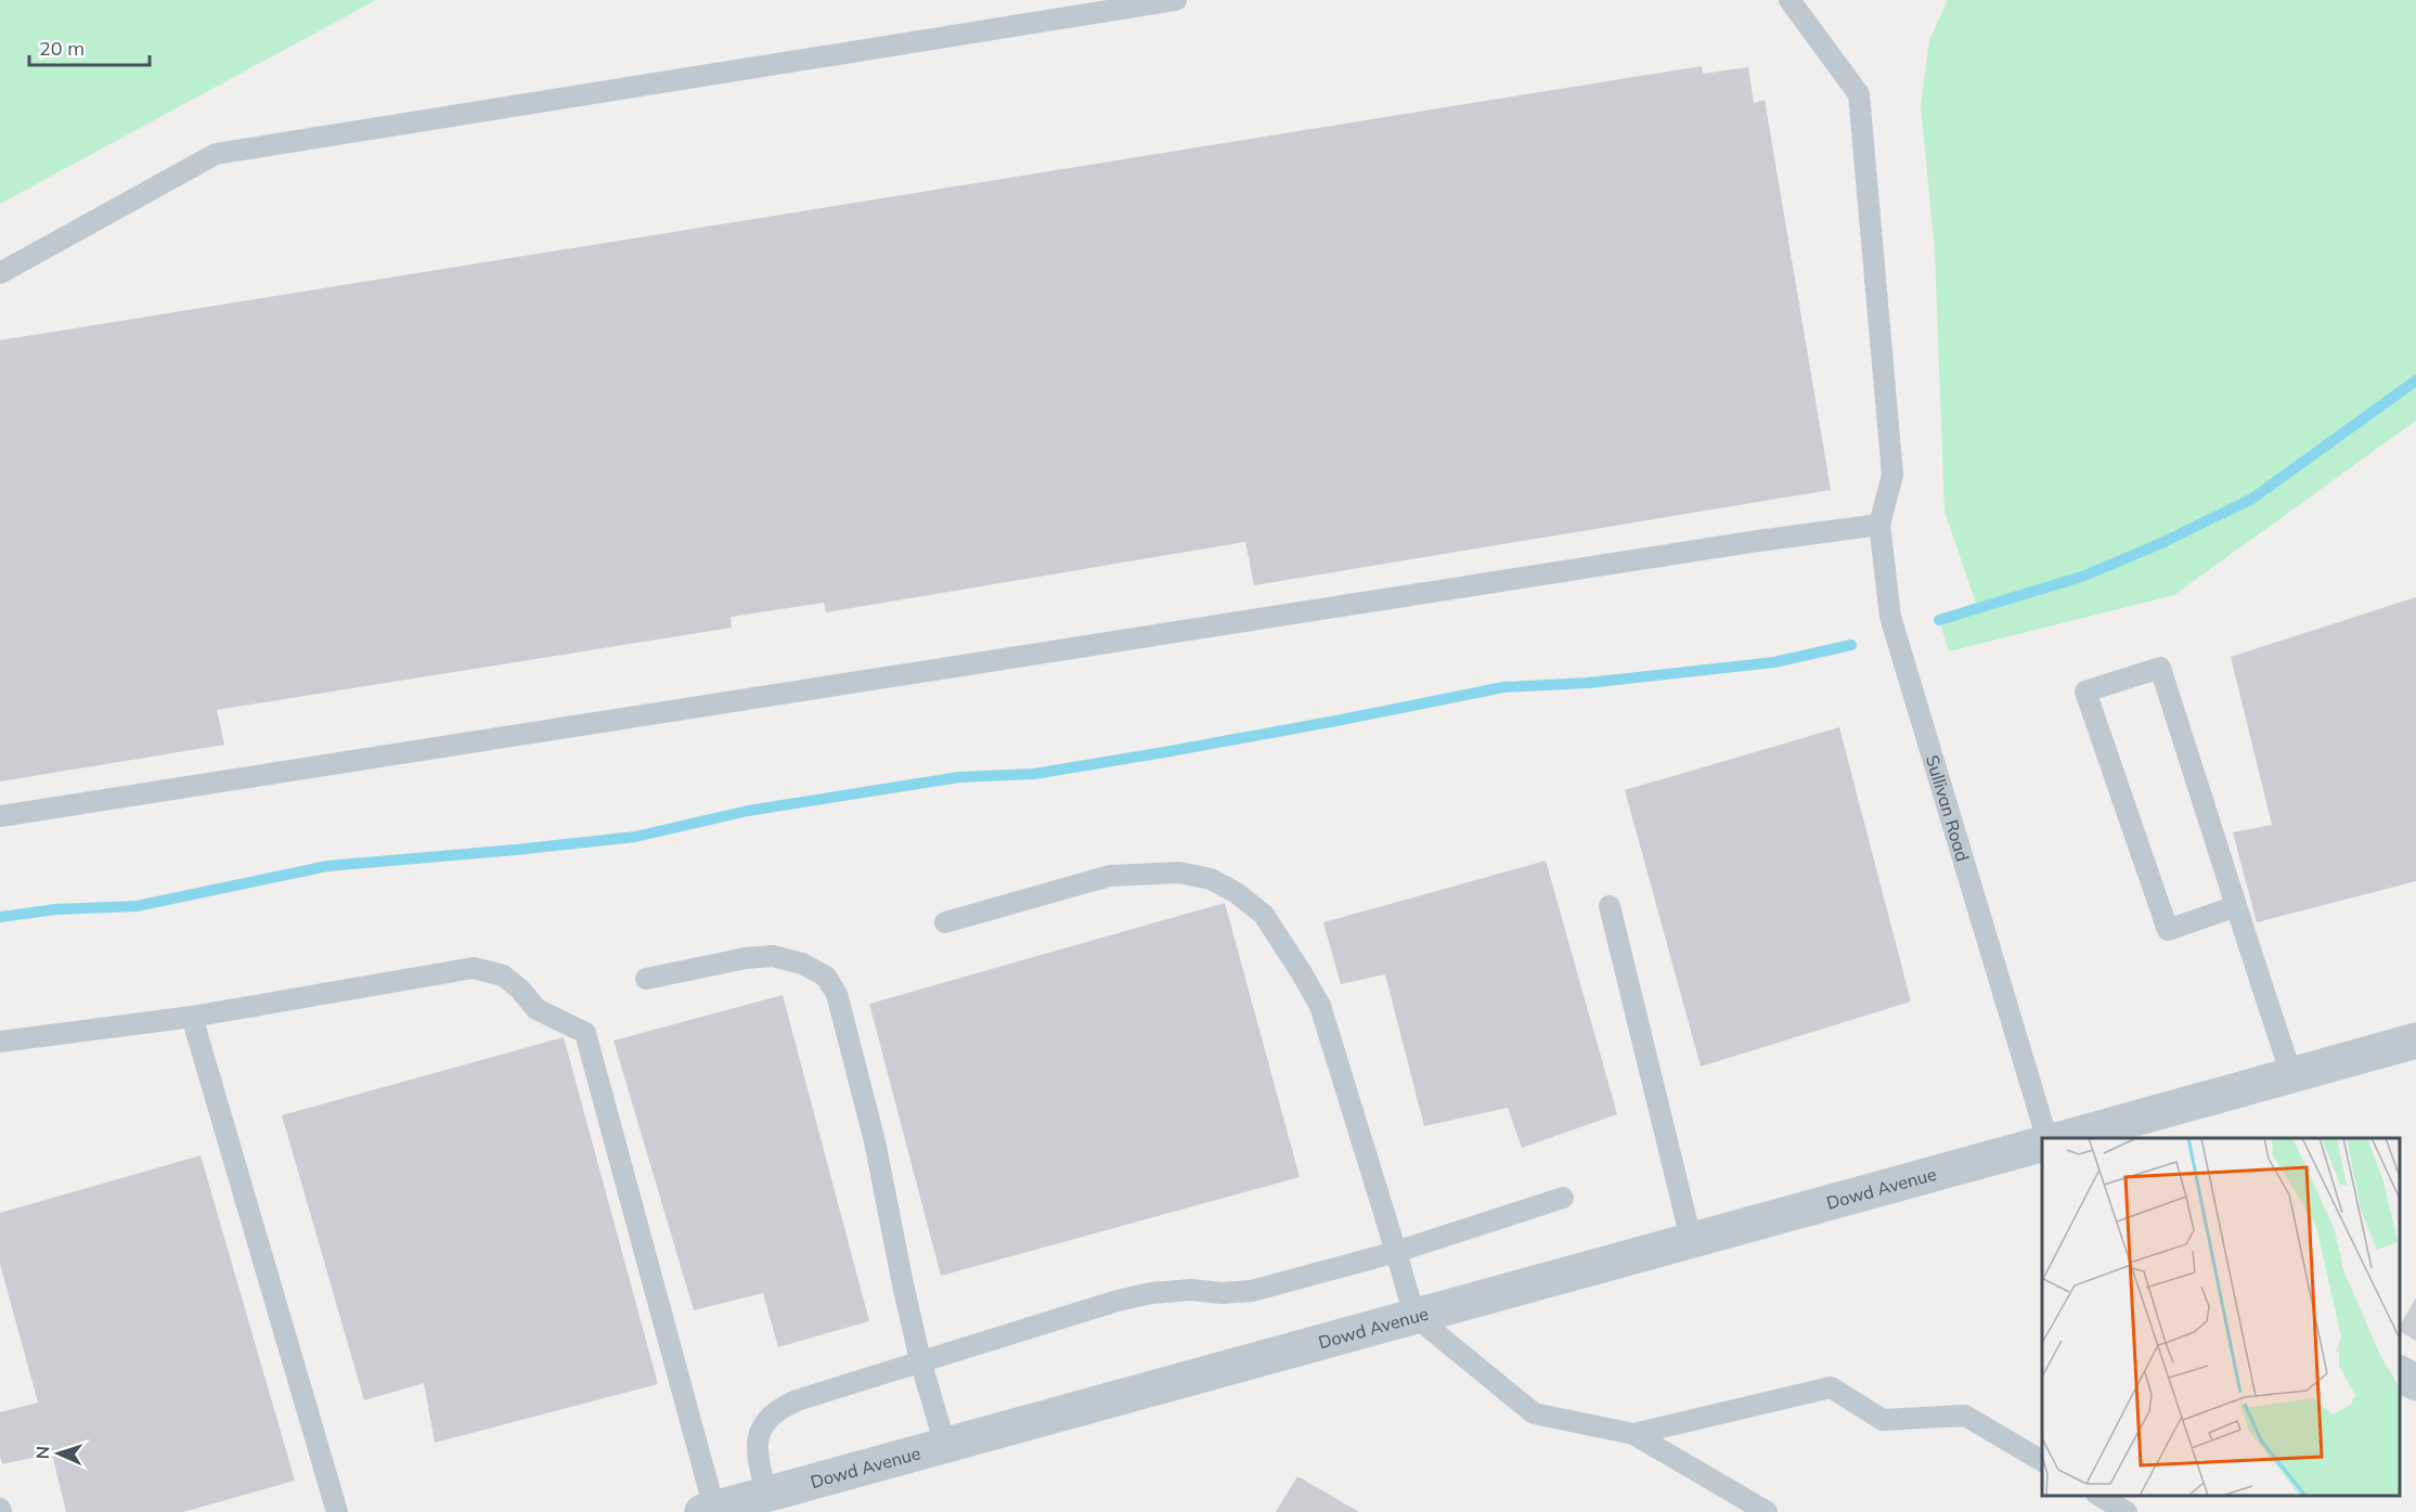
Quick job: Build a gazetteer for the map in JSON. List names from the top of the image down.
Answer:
{
  "streets": {
    "street": ["Dowd Avenue"],
    "lane": ["Sullivan Road"]
  },
  "crossings": [
    ["Sullivan Road", "Dowd Avenue"]
  ],
  "scale_bar": "20 m",
  "north": "left"
}
